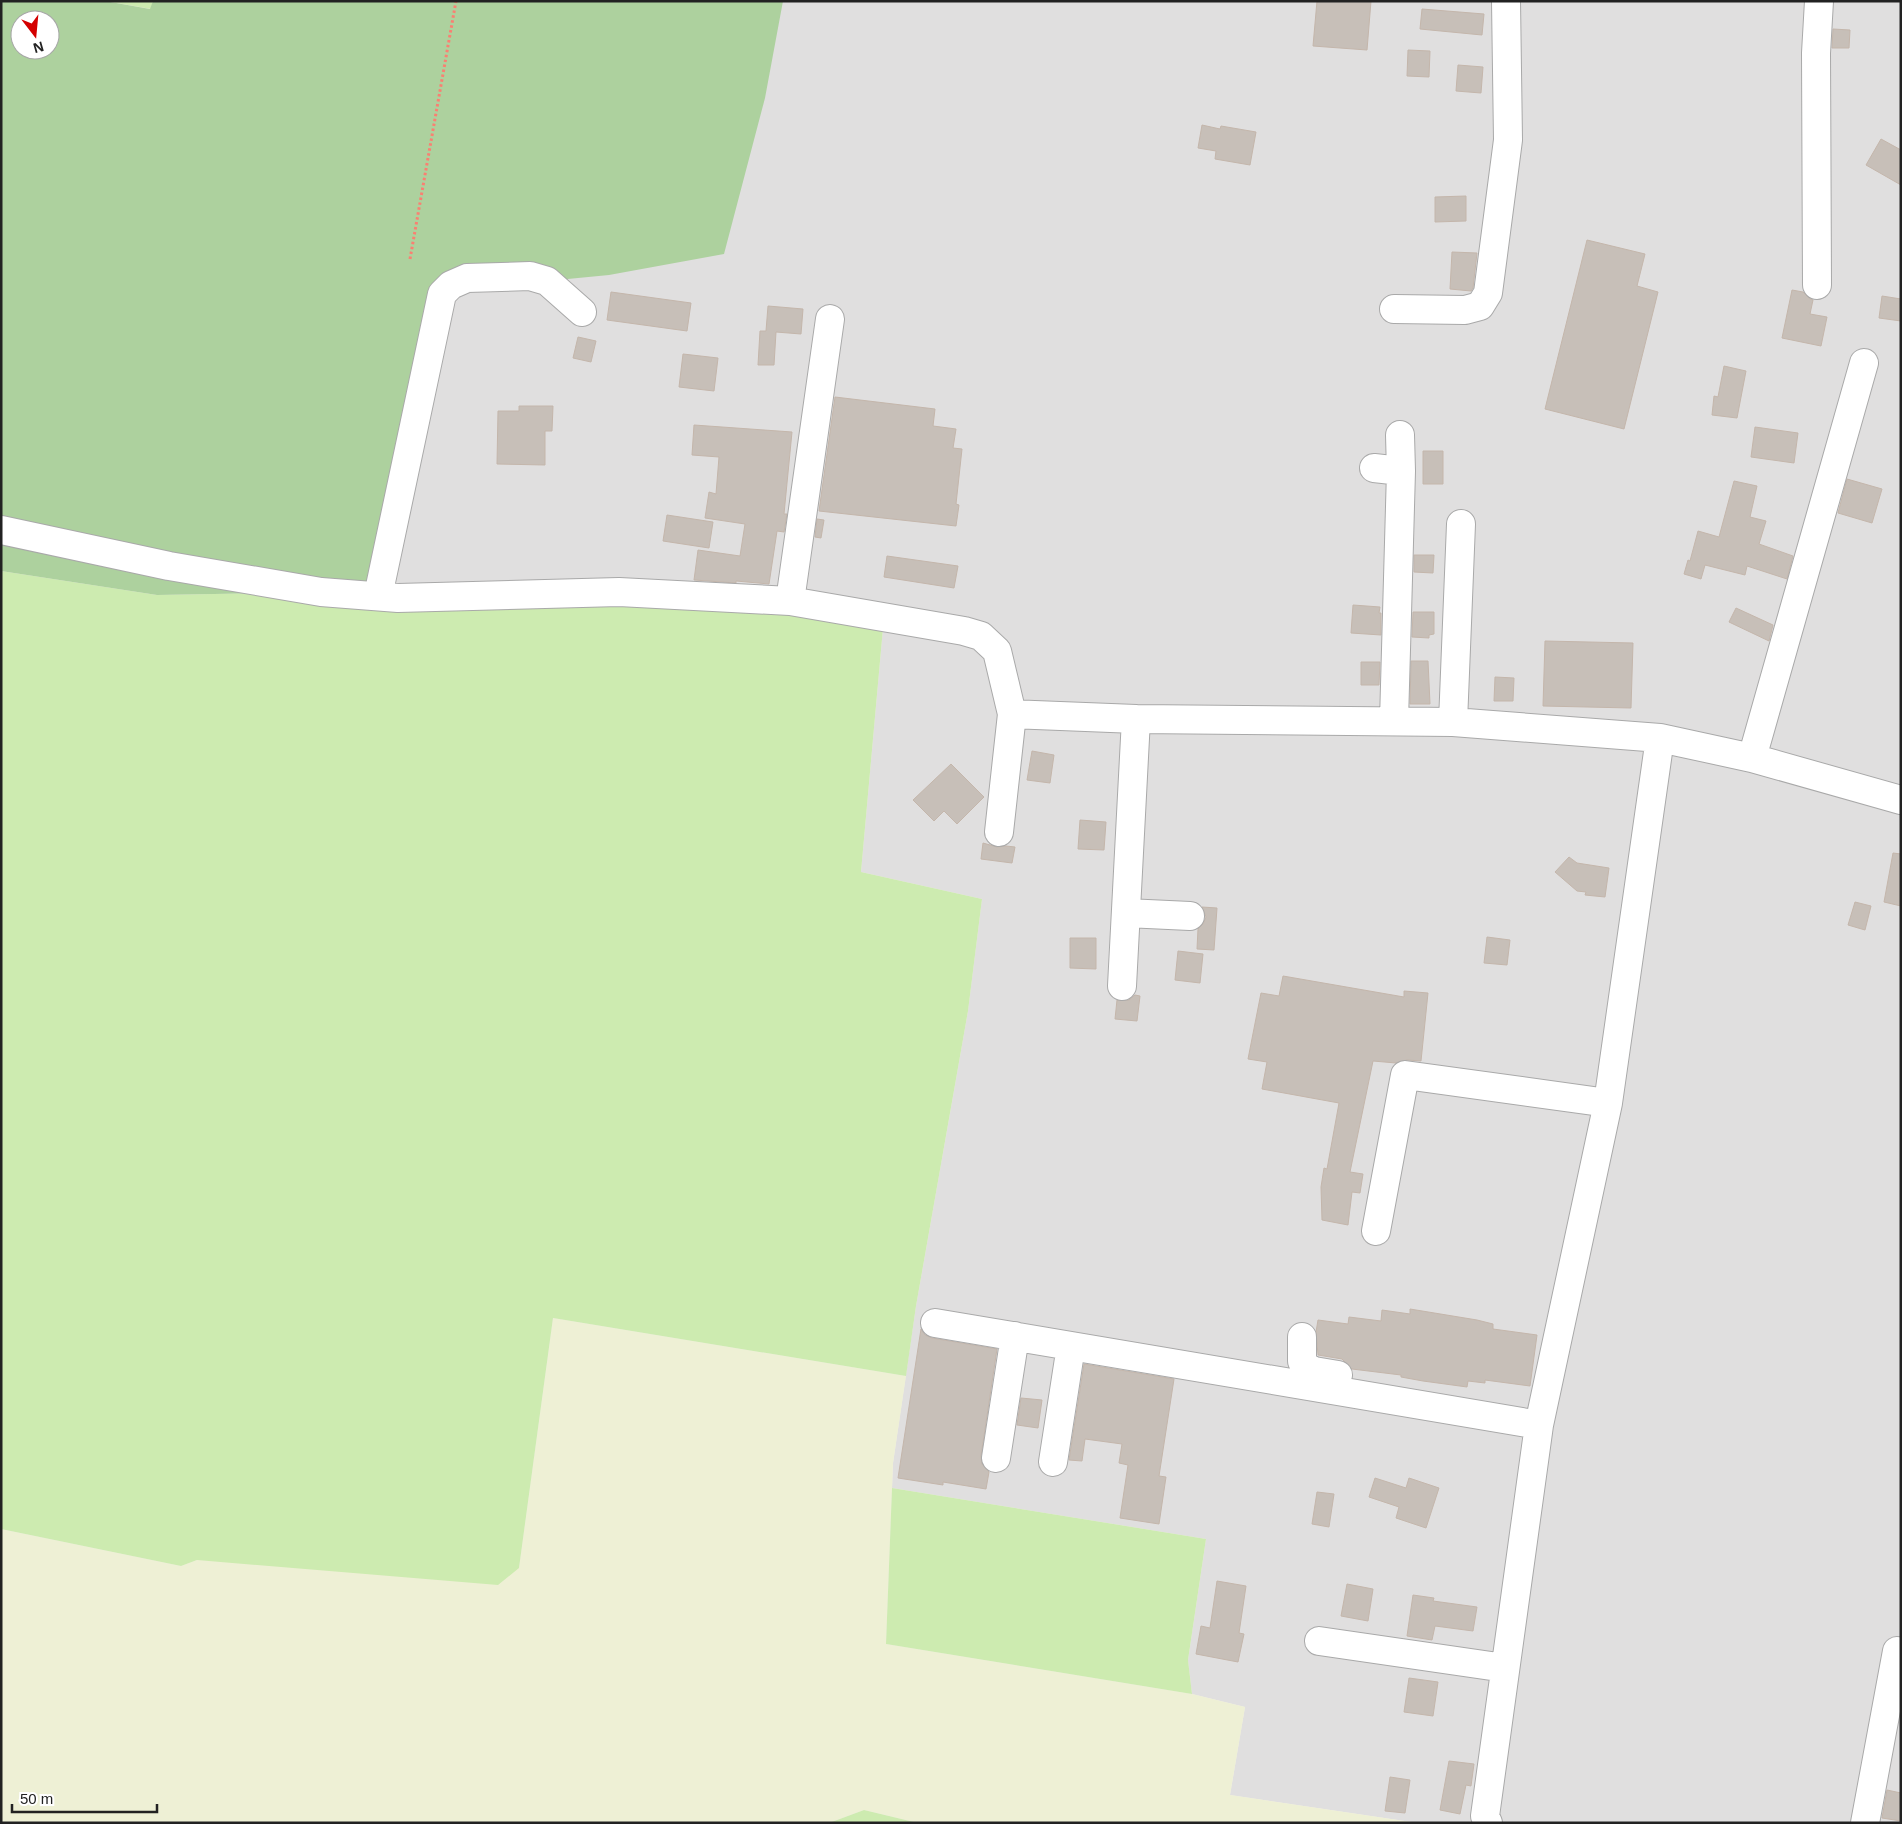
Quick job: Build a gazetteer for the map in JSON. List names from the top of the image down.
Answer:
{
  "scale_bar": "50 m",
  "north": "bottom"
}
